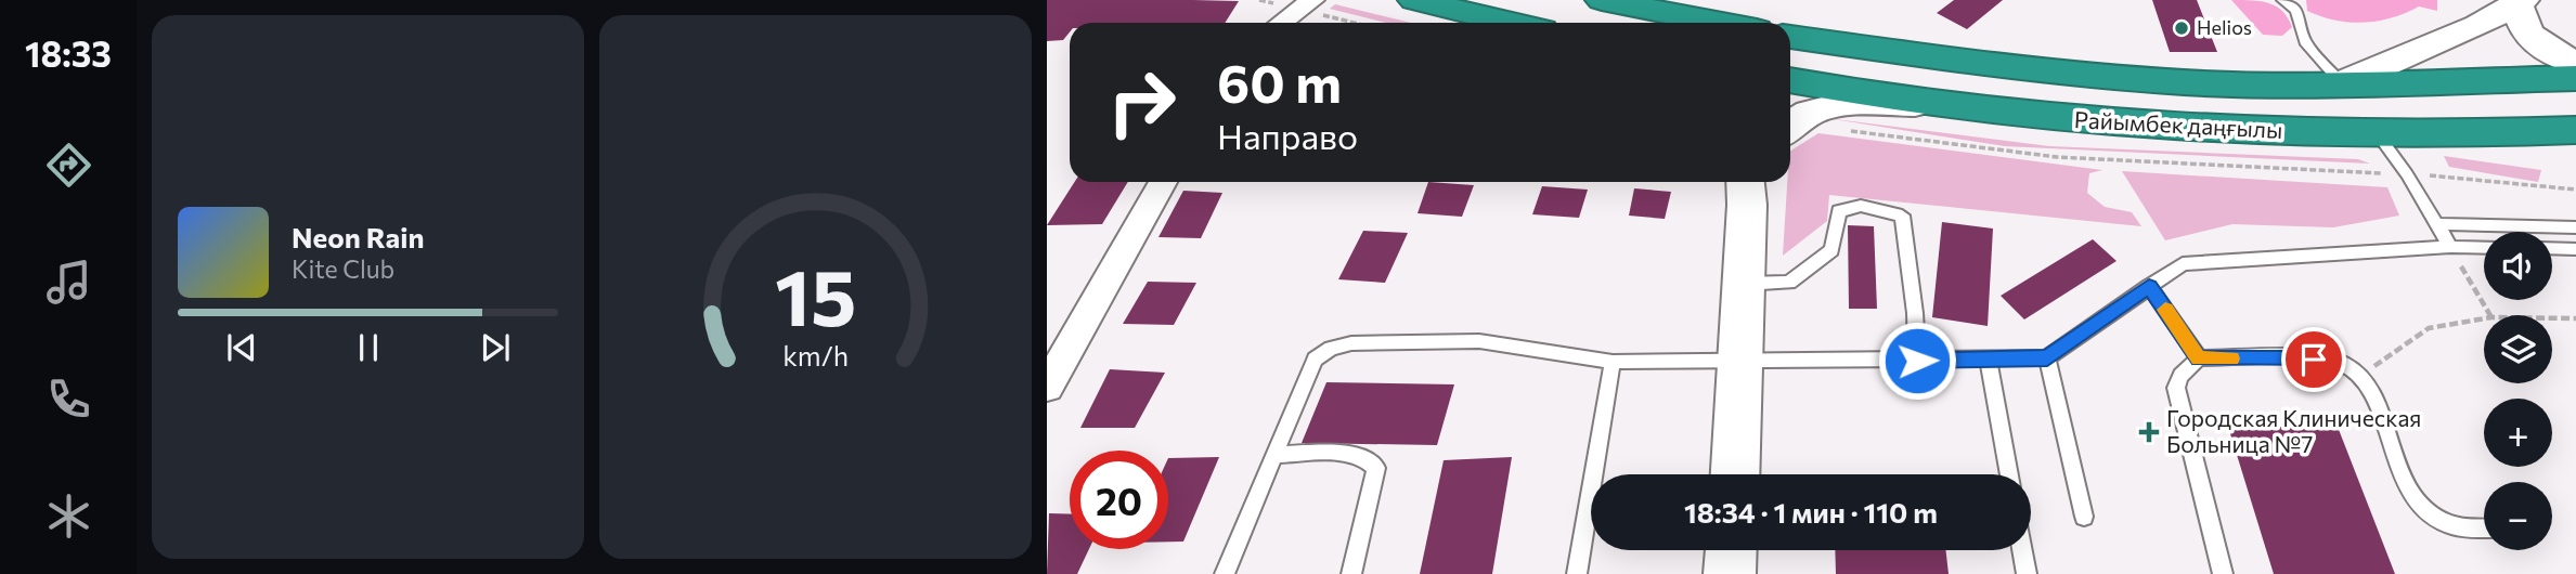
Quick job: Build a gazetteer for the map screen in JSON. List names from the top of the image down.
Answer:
{
  "streets": {
    "highway": ["Райымбек даңғылы"]
  },
  "places": {
    "other": ["Helios"],
    "health": ["Городская Клиническая Больница №7"]
  },
  "page": {
    "tabs": "18:33",
    "turn": ["60 m", "Направо"],
    "song": ["Neon Rain", "Kite Club"],
    "map_buttons": ["+", "−"],
    "limit": "20",
    "trip": "18:34 · 1 мин · 110 m",
    "gauge": ["15", "km/h"]
  }
}
